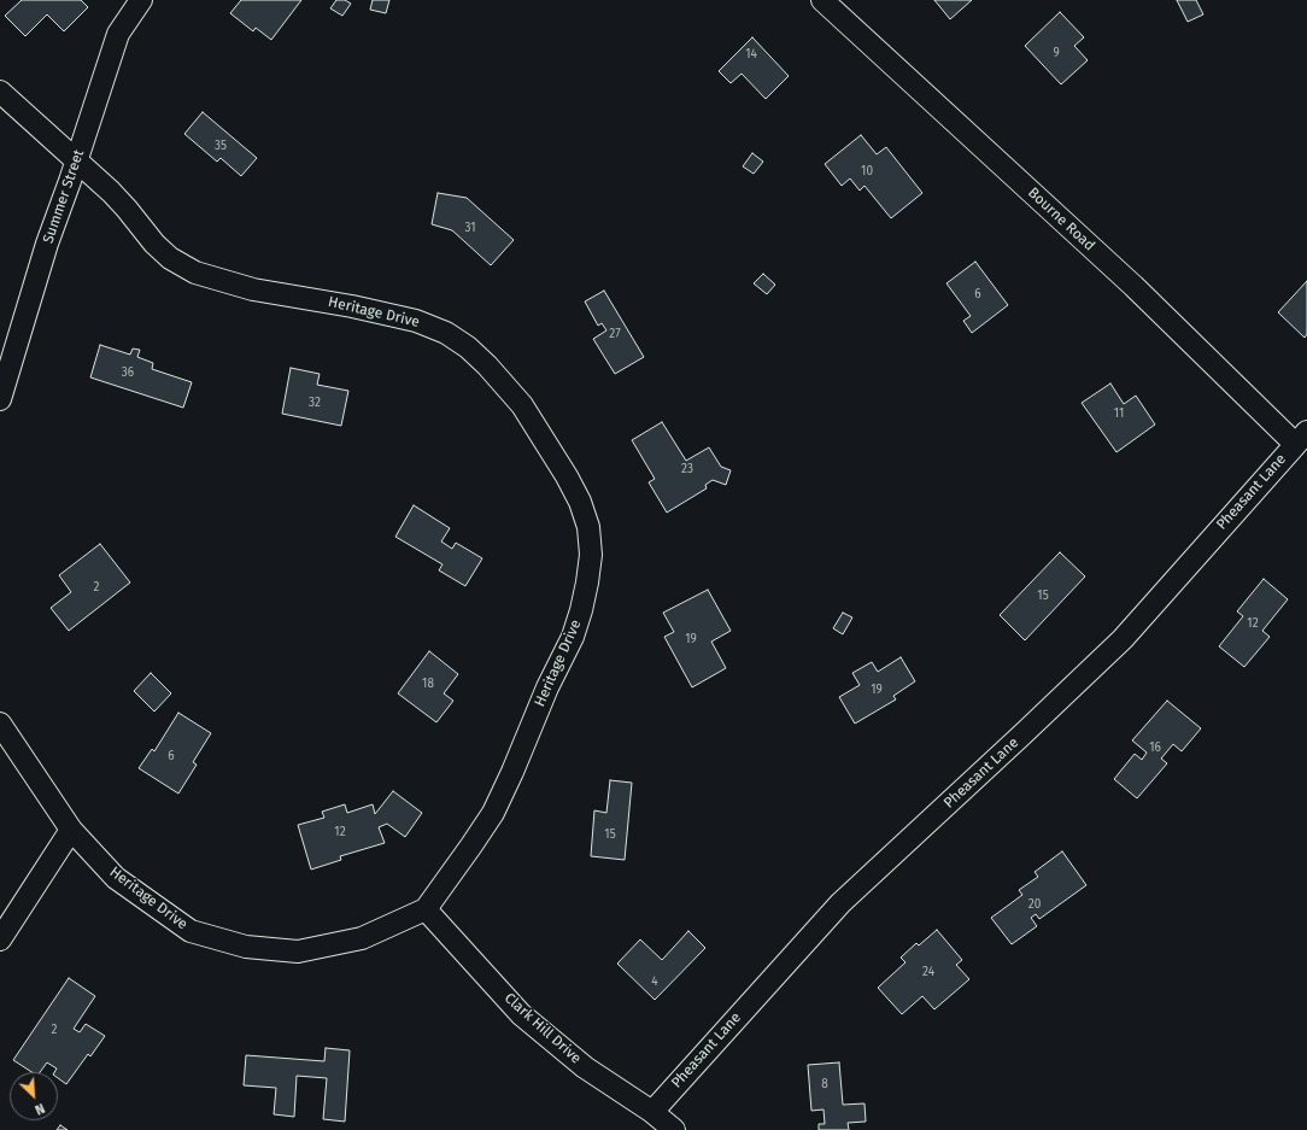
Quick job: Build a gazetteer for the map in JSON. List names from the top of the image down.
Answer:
{
  "streets": {
    "street": [
      "Summer Street",
      "Bourne Road",
      "Heritage Drive",
      "Pheasant Lane",
      "Clark Hill Drive"
    ]
  },
  "crossings": [
    ["Summer Street", "Heritage Drive"],
    ["Bourne Road", "Pheasant Lane"],
    ["Heritage Drive", "Clark Hill Drive"],
    ["Pheasant Lane", "Clark Hill Drive"]
  ],
  "house_numbers": [
    "9",
    "14",
    "35",
    "10",
    "31",
    "6",
    "27",
    "36",
    "32",
    "11",
    "23",
    "2",
    "15",
    "12",
    "19",
    "18",
    "19",
    "16",
    "6",
    "12",
    "15",
    "20",
    "24",
    "4",
    "2",
    "8"
  ],
  "north": "bottom right"
}
